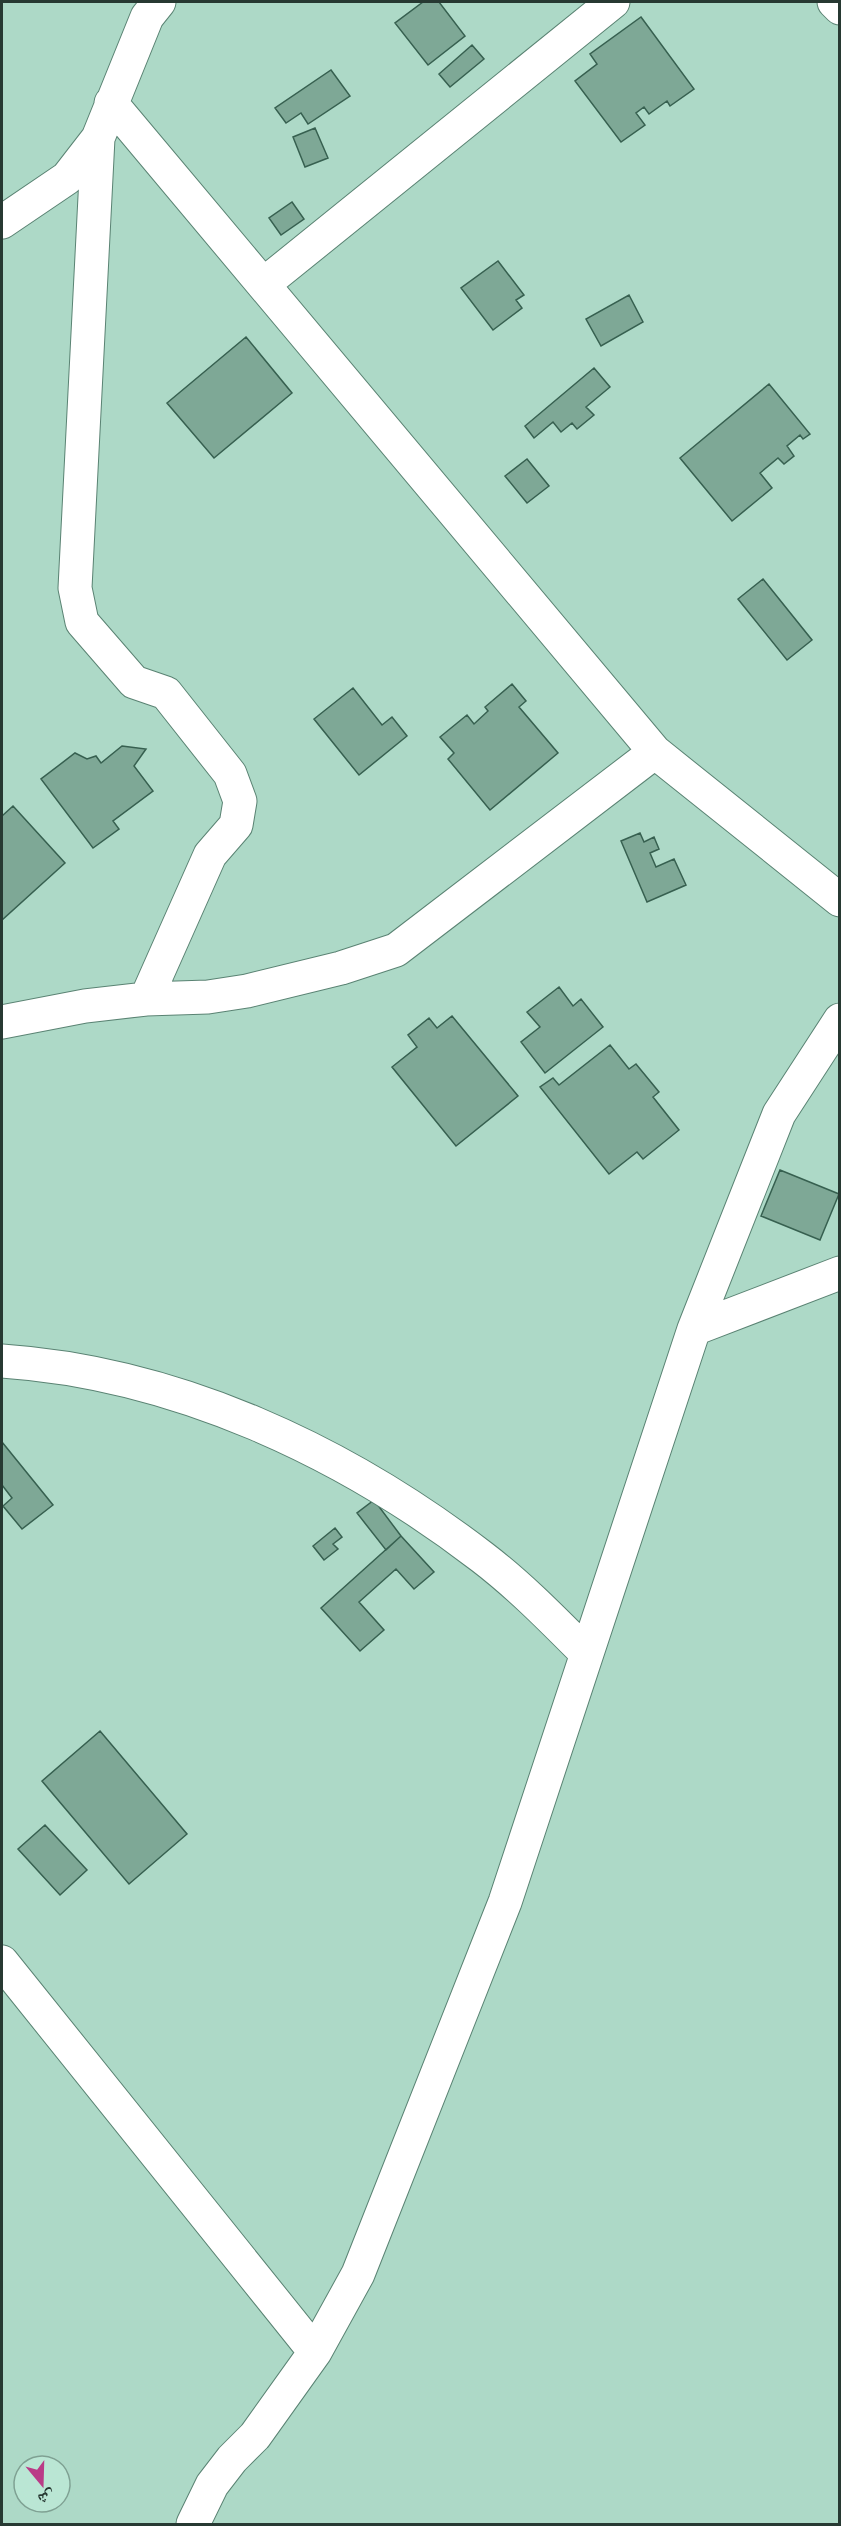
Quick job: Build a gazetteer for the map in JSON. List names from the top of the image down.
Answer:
{
  "north": "bottom"
}
